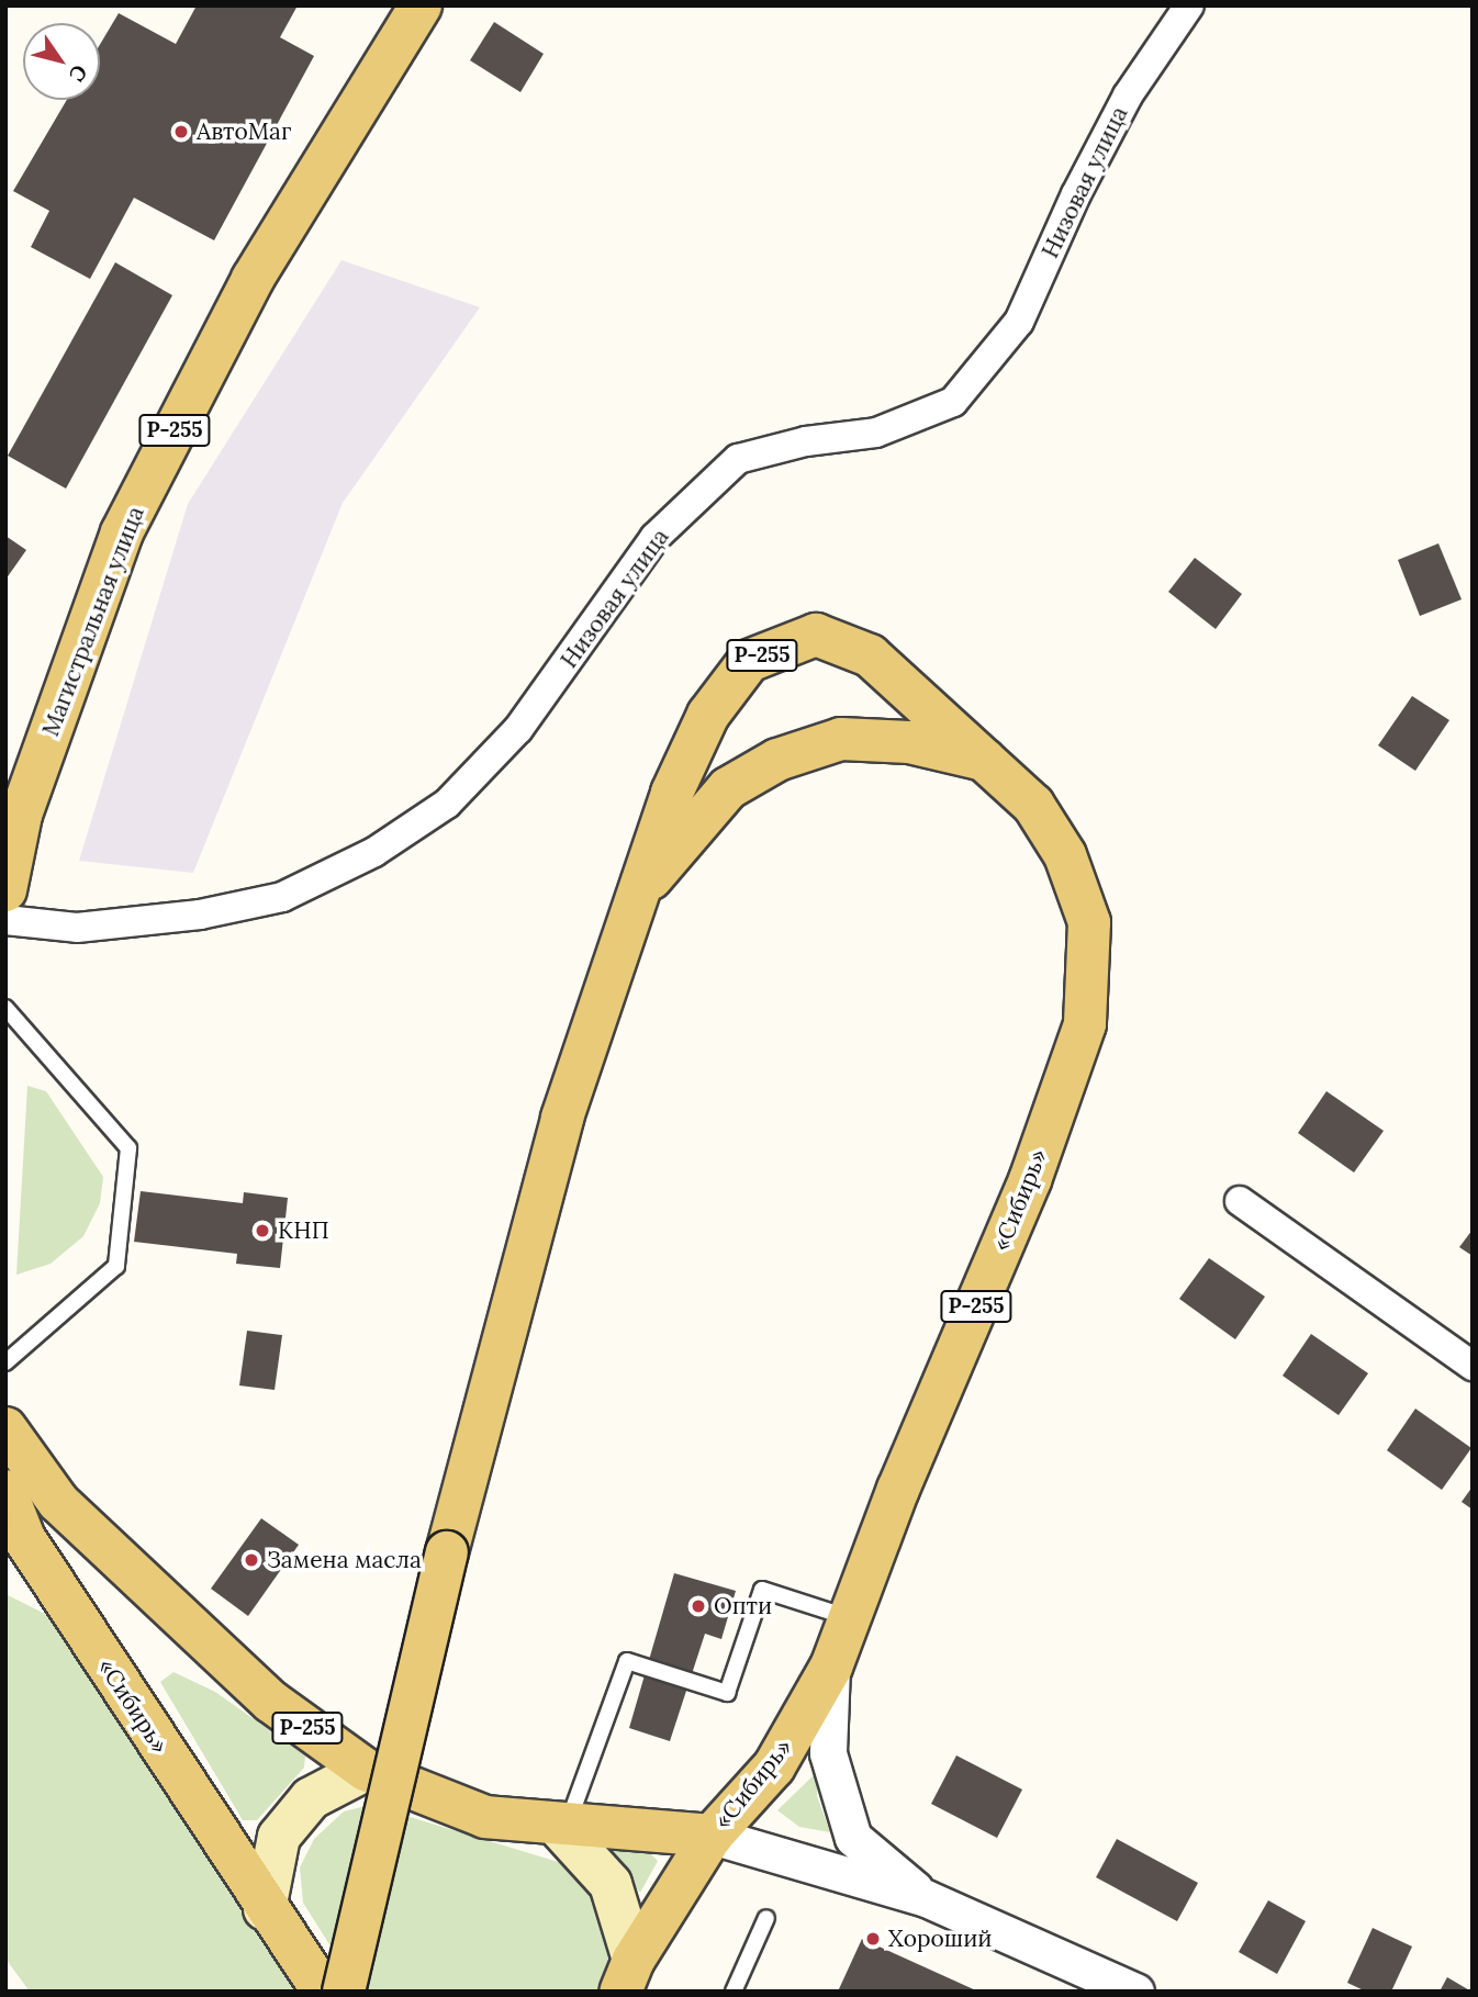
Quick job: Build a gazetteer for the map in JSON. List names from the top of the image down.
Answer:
{
  "streets": {
    "main road": ["Р-255", "Магистральная улица", "«Сибирь»"],
    "street": ["Низовая улица"]
  },
  "places": [
    "АвтоМаг",
    "КНП",
    "Замена масла",
    "Опти",
    "Хороший"
  ],
  "north": "bottom right"
}
